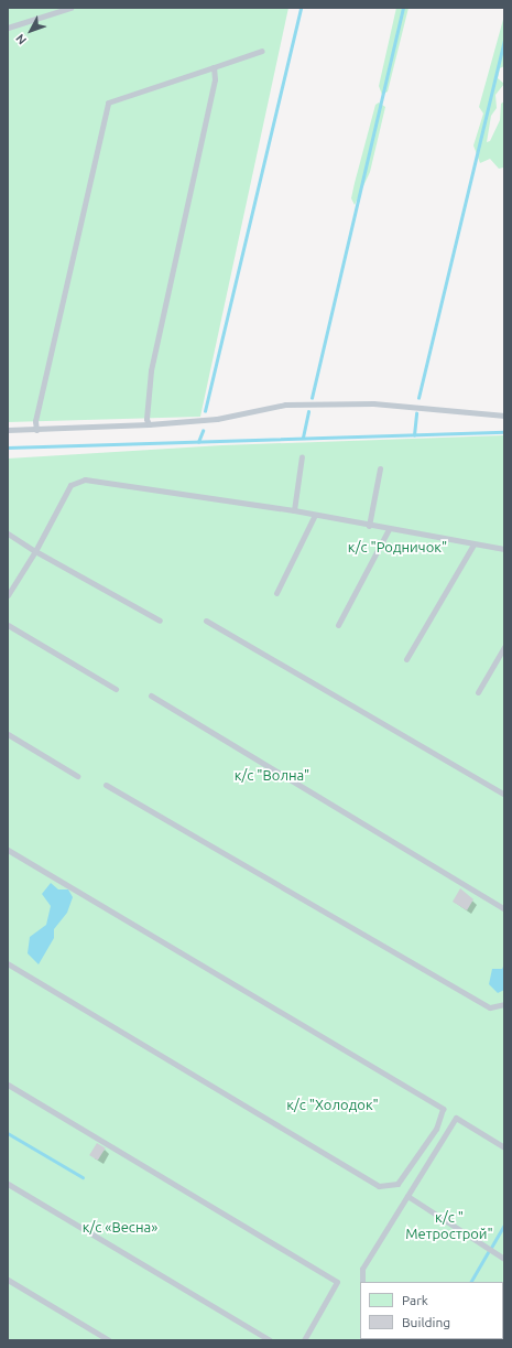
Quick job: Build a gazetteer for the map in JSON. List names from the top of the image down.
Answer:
{
  "parks": [
    "к/с \"Родничок\"",
    "к/с \"Волна\"",
    "к/с \"Холодок\"",
    "к/с \" Метрострой\"",
    "к/с «Весна»"
  ],
  "legend": ["Park", "Building"],
  "north": "bottom left"
}
